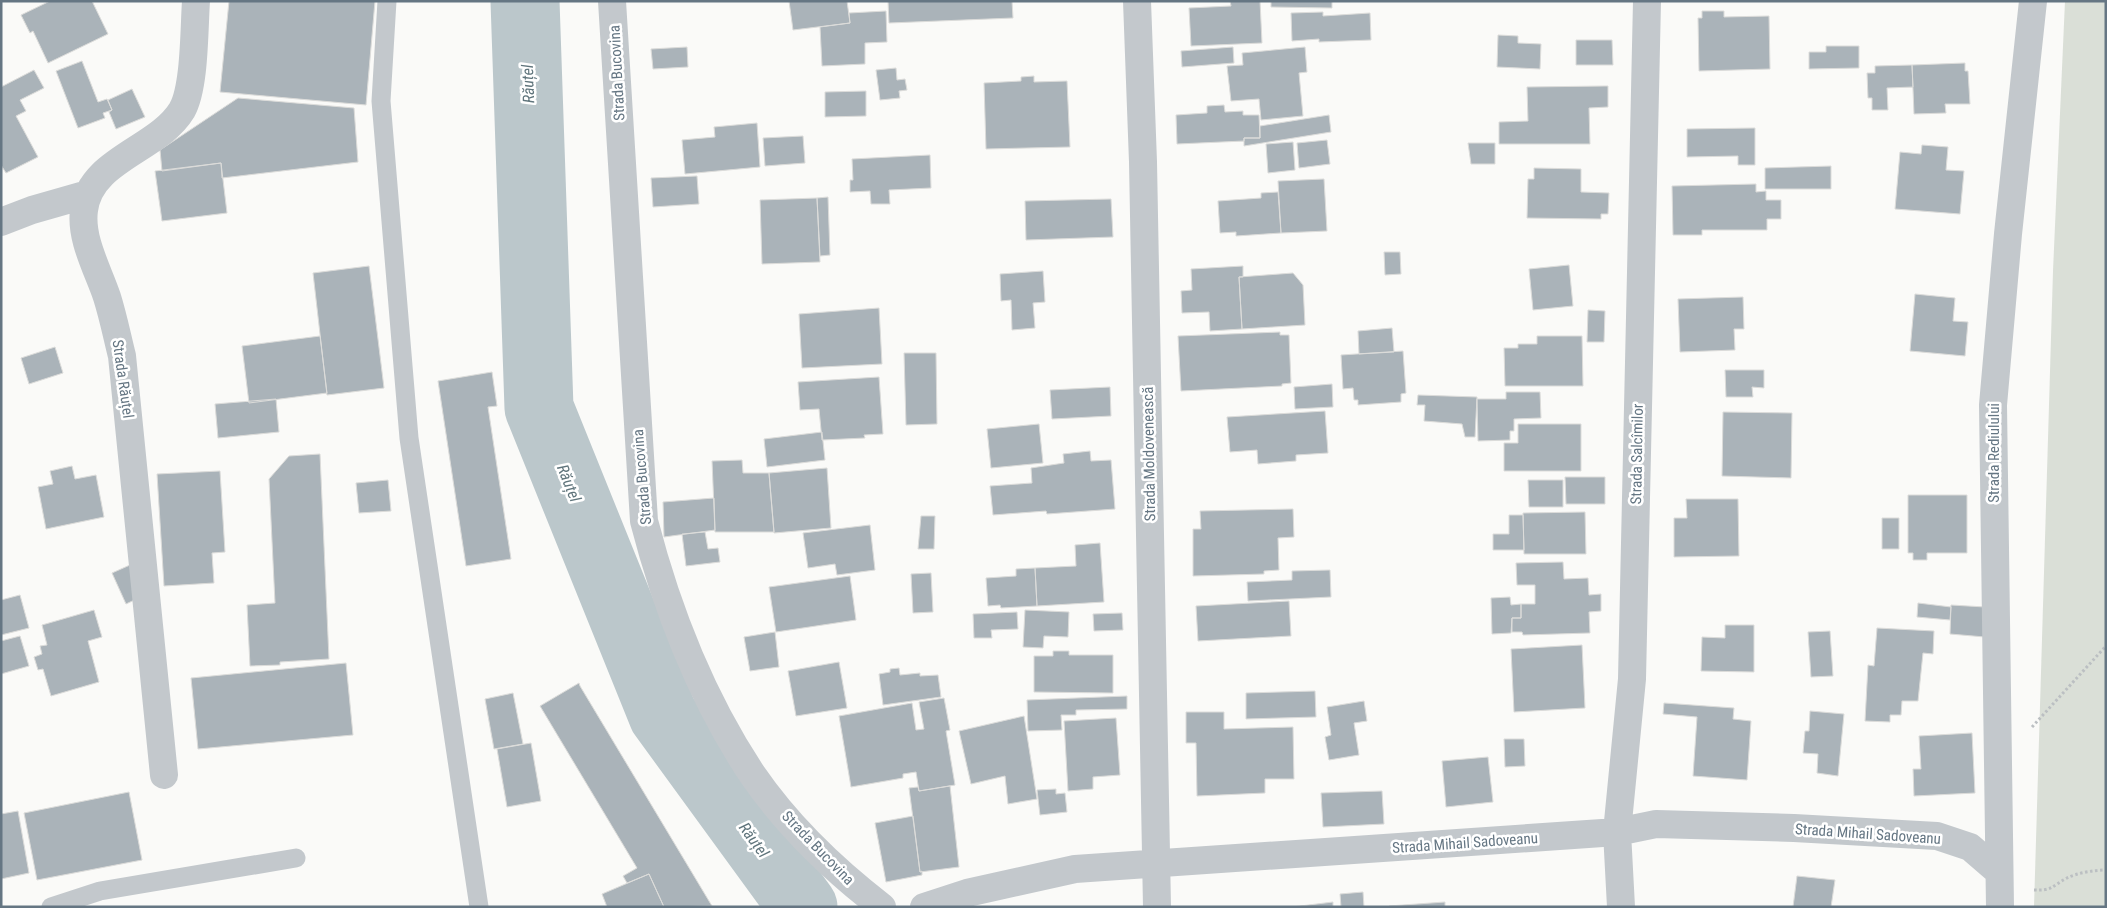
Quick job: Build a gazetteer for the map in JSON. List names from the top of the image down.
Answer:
{
  "streets": {
    "street": [
      "Strada Bucovina",
      "Strada Răuțel",
      "Strada Rediulului",
      "Strada Moldovenească",
      "Strada Salcîmilor",
      "Strada Mihail Sadoveanu"
    ]
  },
  "crossings": [
    ["Strada Rediulului", "Strada Mihail Sadoveanu"],
    ["Strada Moldovenească", "Strada Mihail Sadoveanu"],
    ["Strada Salcîmilor", "Strada Mihail Sadoveanu"]
  ],
  "water": ["Răuțel"]
}
